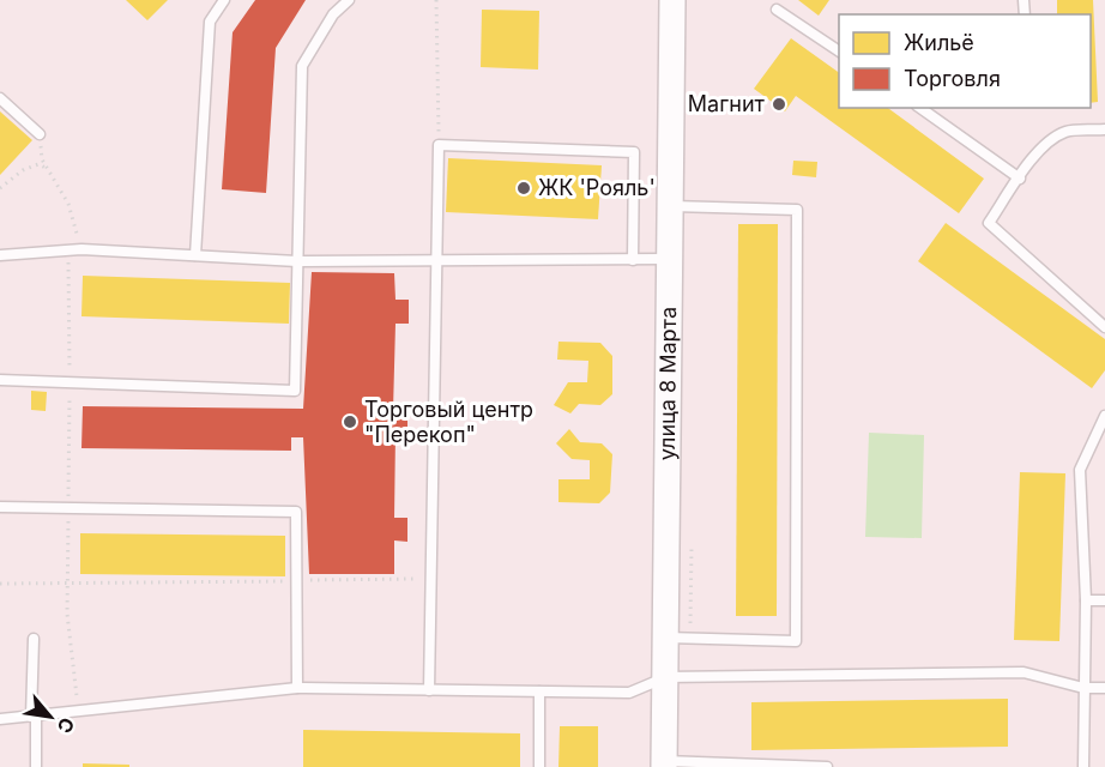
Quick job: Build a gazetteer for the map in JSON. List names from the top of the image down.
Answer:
{
  "streets": {
    "street": ["улица 8 Марта"]
  },
  "places": ["Магнит", "ЖК 'Рояль'", "Торговый центр \"Перекоп\""],
  "legend": ["Жильё", "Торговля"],
  "north": "bottom right"
}
